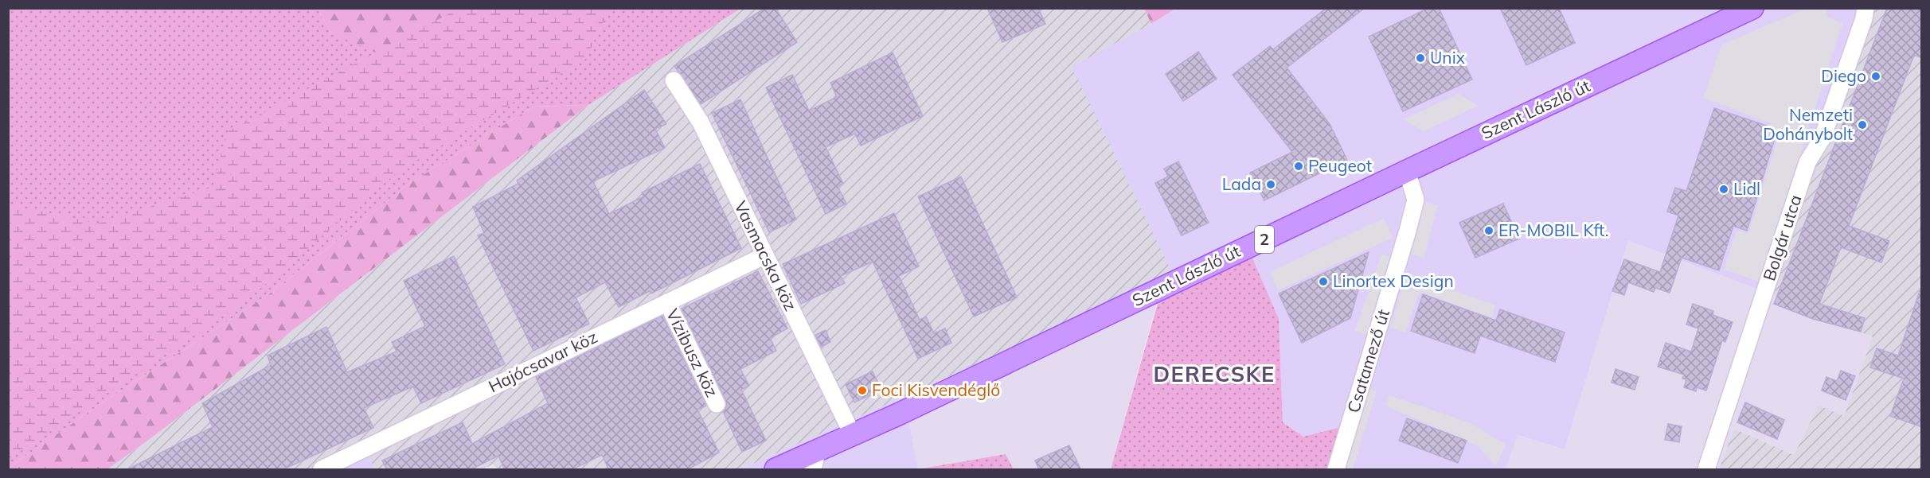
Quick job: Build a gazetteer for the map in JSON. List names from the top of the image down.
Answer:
{
  "streets": {
    "main road": ["Szent László út", "2"],
    "street": [
      "Bolgár utca",
      "Vasmacska köz",
      "Vízibusz köz",
      "Csatamező út",
      "Hajócsavar köz"
    ]
  },
  "crossings": [
    ["Szent László út", "Vasmacska köz"],
    ["Szent László út", "Csatamező út"],
    ["Vasmacska köz", "Hajócsavar köz"],
    ["Vízibusz köz", "Hajócsavar köz"]
  ],
  "districts": ["DERECSKE"],
  "places": [
    "Unix",
    "Diego",
    "Nemzeti Dohánybolt",
    "Peugeot",
    "Lada",
    "Lidl",
    "ER-MOBIL Kft.",
    "Linortex Design",
    "Foci Kisvendéglő"
  ]
}
